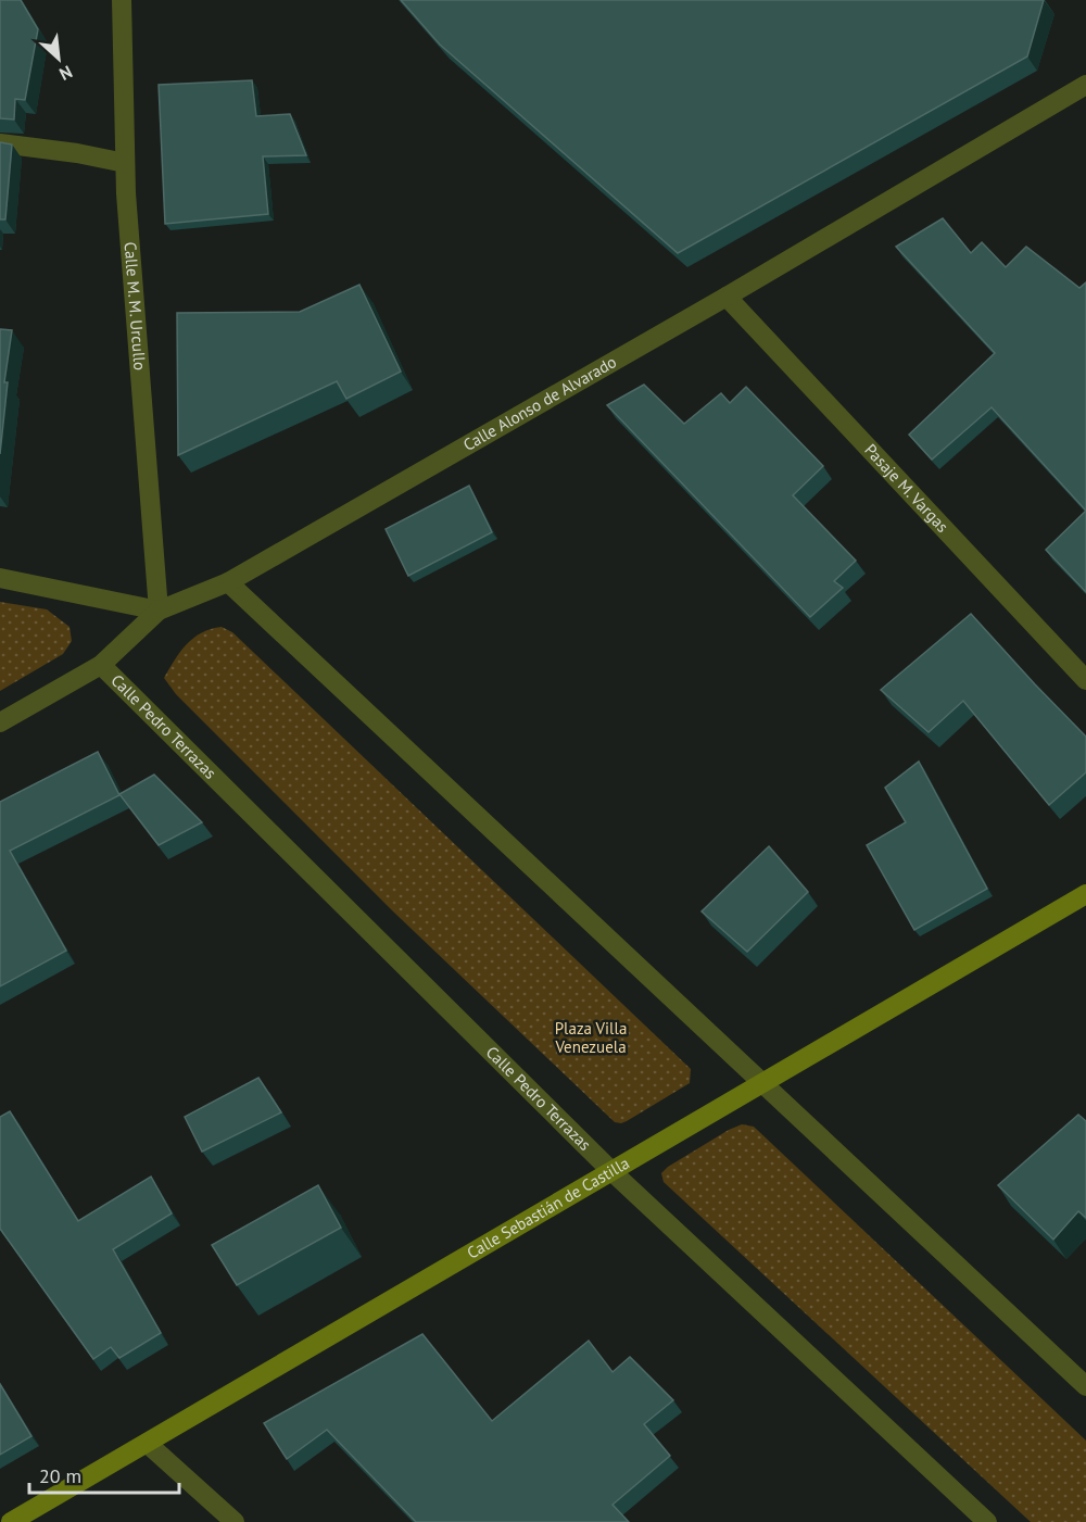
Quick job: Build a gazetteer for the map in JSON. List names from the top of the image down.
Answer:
{
  "streets": {
    "street": [
      "Calle M. M. Urcullo",
      "Calle Alonso de Alvarado",
      "Pasaje M. Vargas",
      "Calle Pedro Terrazas",
      "Calle Sebastián de Castilla"
    ]
  },
  "crossings": [
    ["Calle M. M. Urcullo", "Calle Alonso de Alvarado"],
    ["Calle Alonso de Alvarado", "Pasaje M. Vargas"],
    ["Calle Alonso de Alvarado", "Calle Pedro Terrazas"],
    ["Calle Pedro Terrazas", "Calle Sebastián de Castilla"]
  ],
  "parks": ["Plaza Villa Venezuela"],
  "scale_bar": "20 m",
  "north": "bottom right"
}
